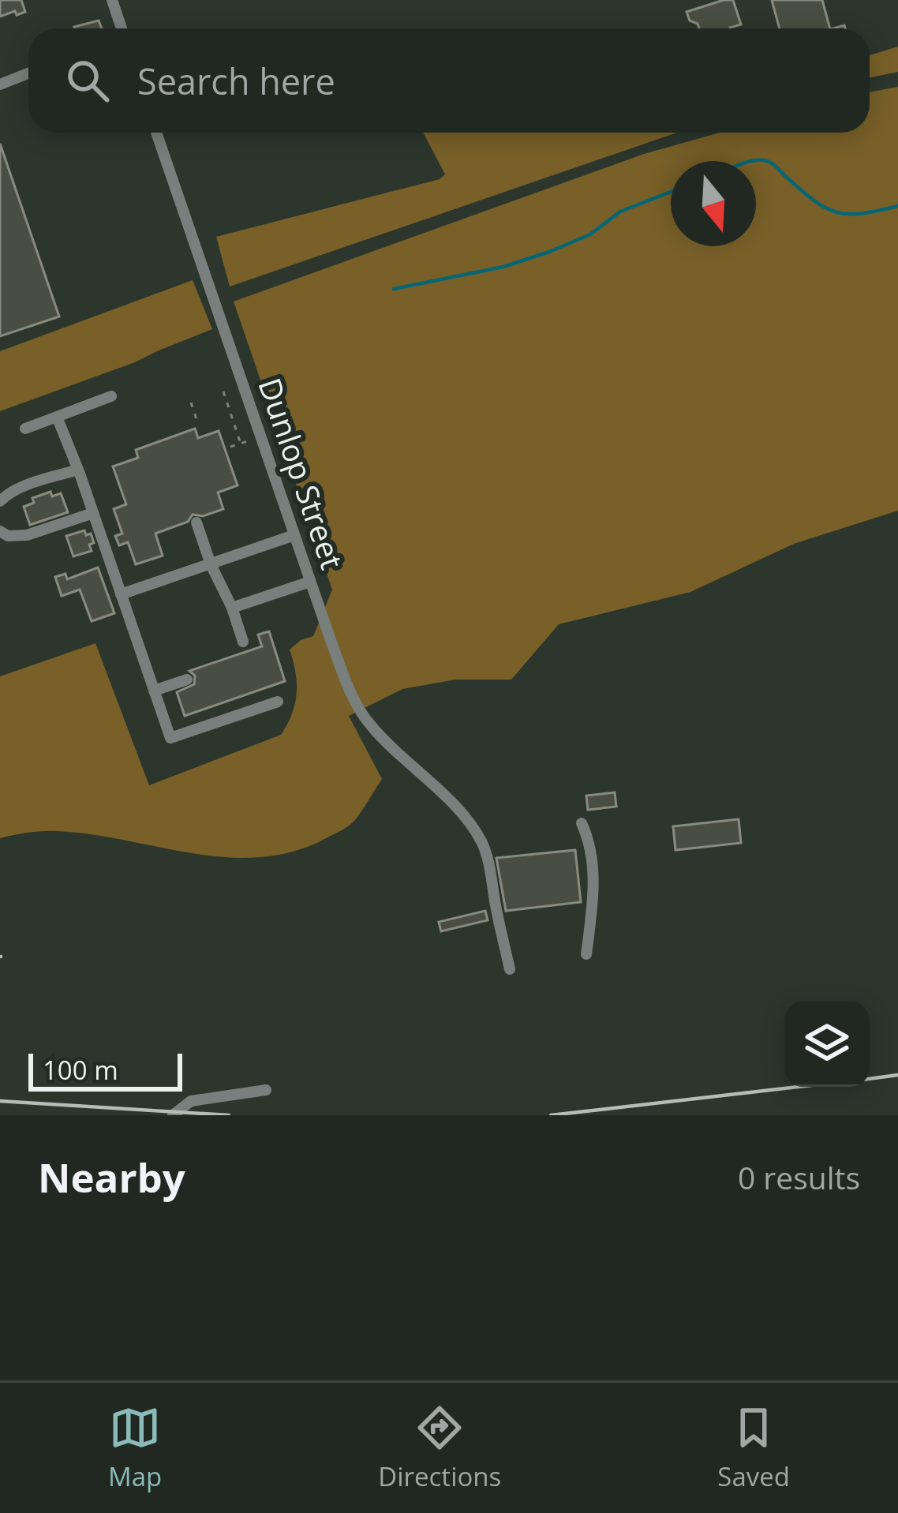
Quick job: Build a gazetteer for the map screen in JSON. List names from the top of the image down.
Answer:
{
  "streets": {
    "street": ["Dunlop Street"]
  },
  "scale_bar": "100 m",
  "north": "bottom",
  "page": {
    "search": "Search here",
    "scale": "100 m",
    "heading": ["Nearby", "0 results"],
    "nav": ["Map", "Directions", "Saved"]
  }
}
